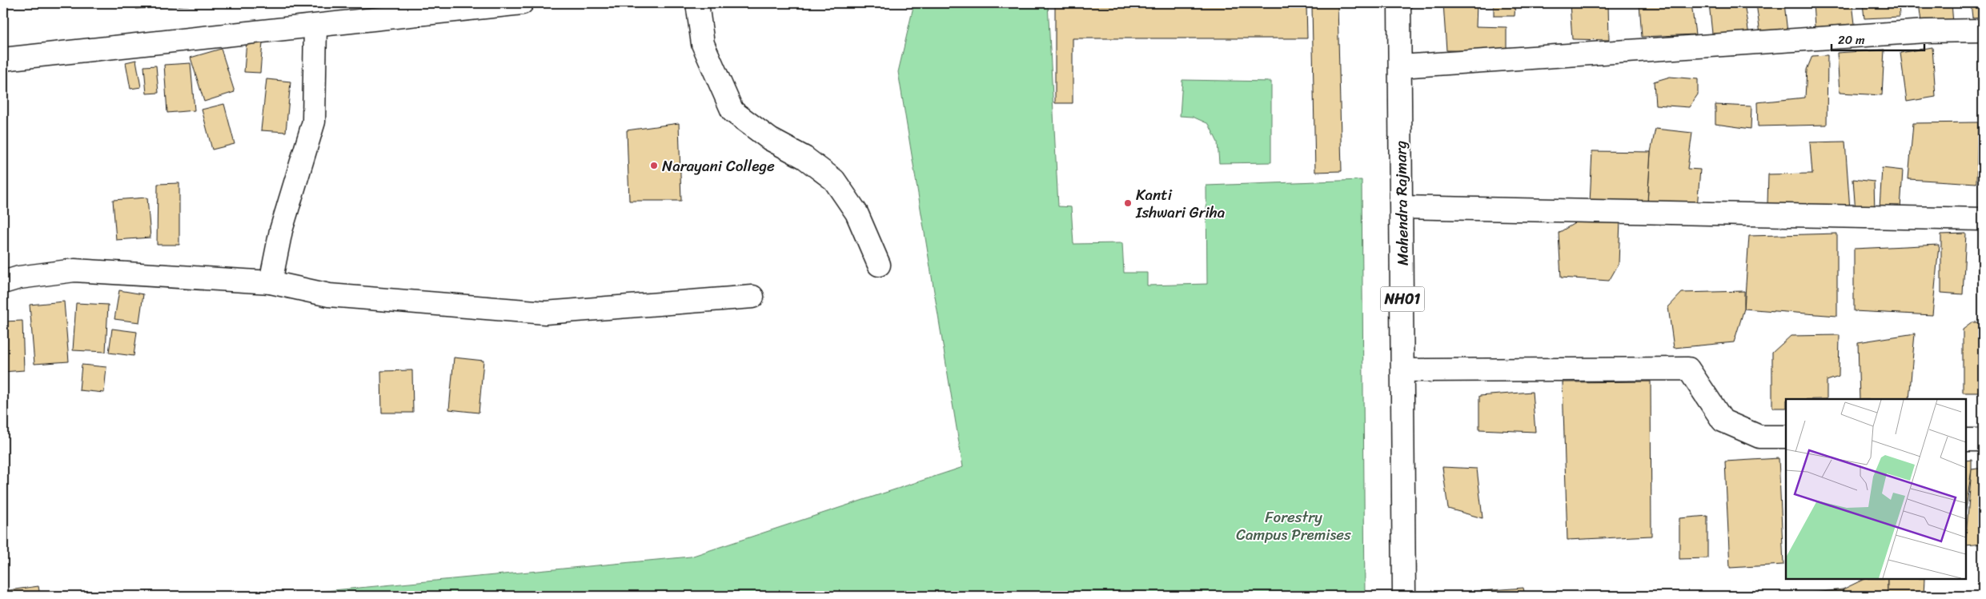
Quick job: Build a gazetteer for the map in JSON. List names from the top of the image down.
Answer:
{
  "streets": {
    "main road": ["Mahendra Rajmarg", "NH01"]
  },
  "parks": ["Forestry Campus Premises"],
  "places": ["Narayani College", "Kanti Ishwari Griha"],
  "scale_bar": "20 m"
}
